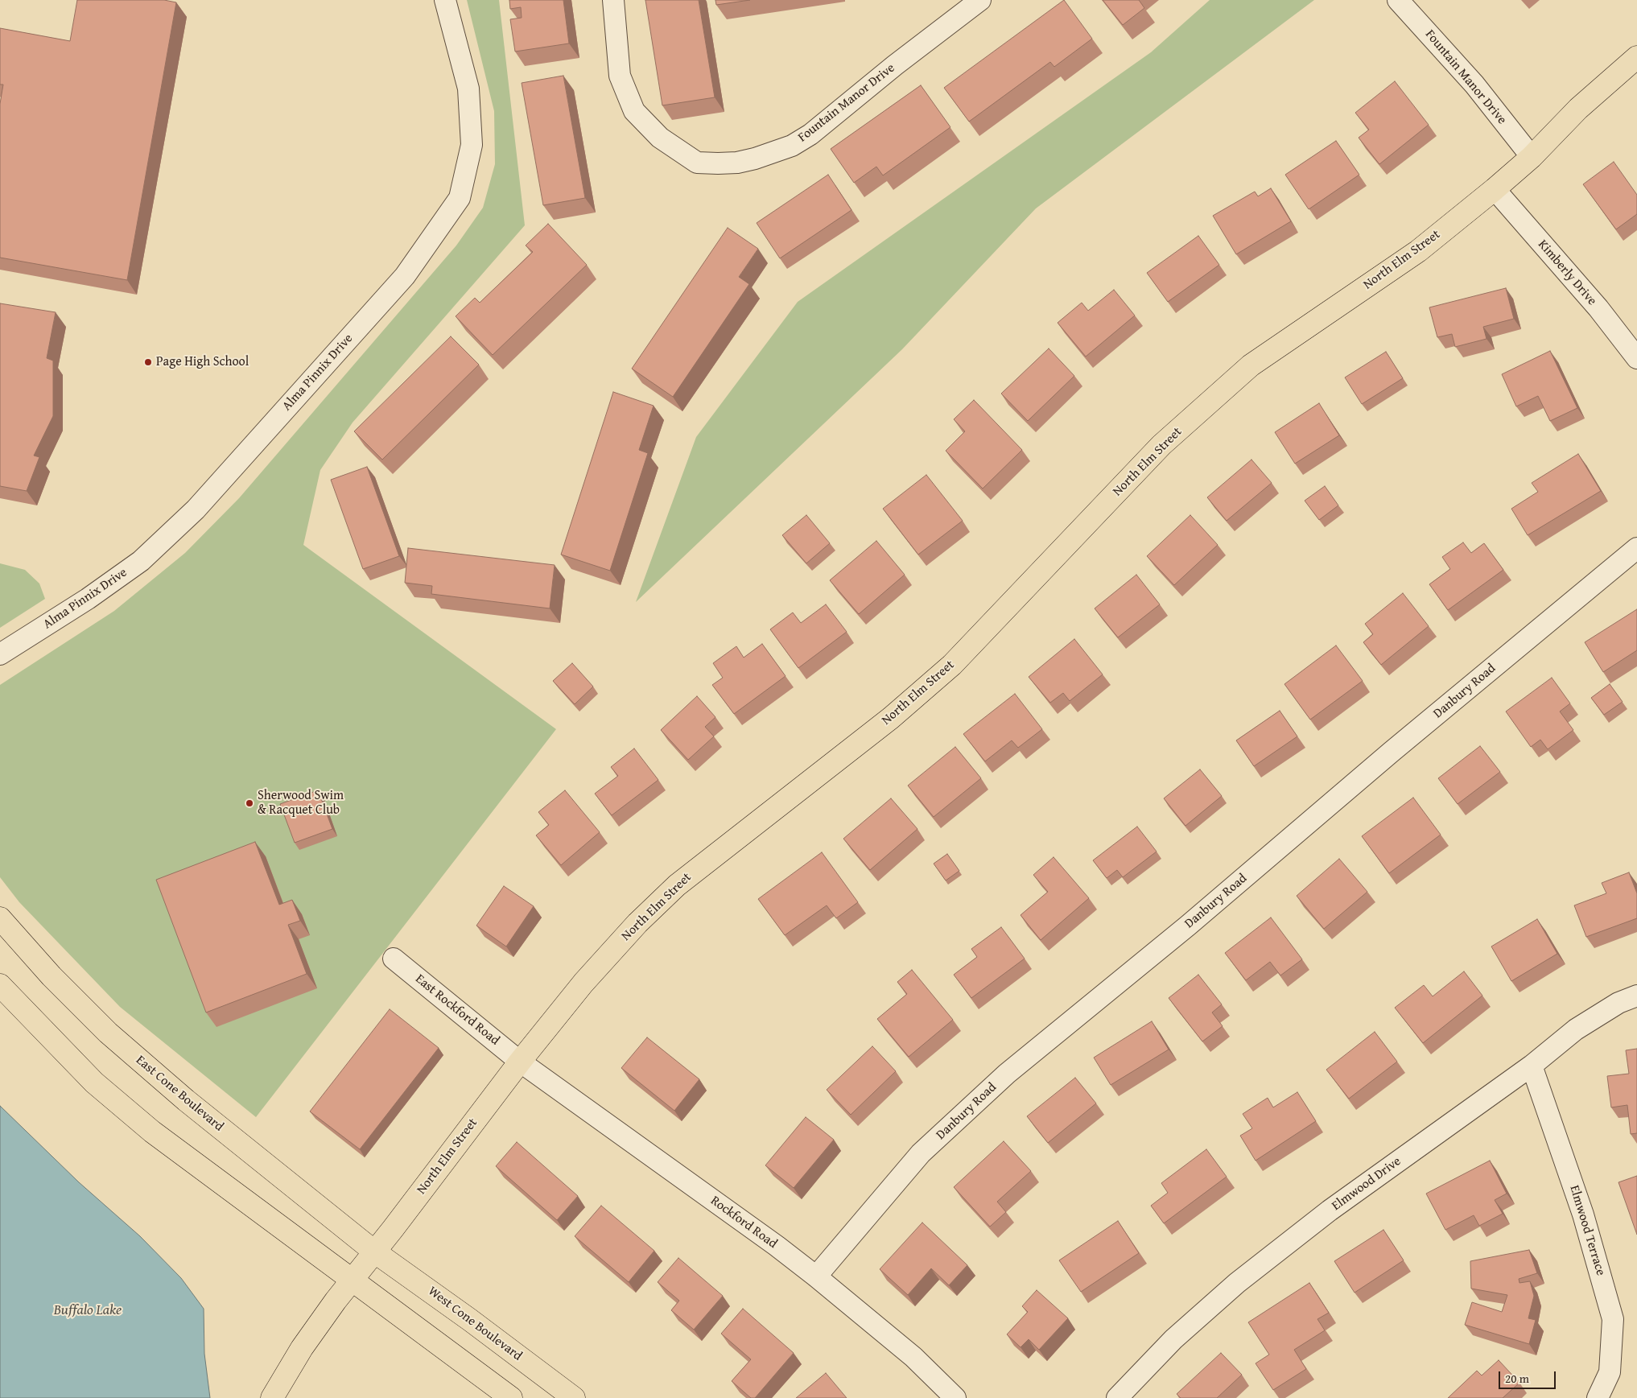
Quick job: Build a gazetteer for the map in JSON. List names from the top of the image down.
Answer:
{
  "streets": {
    "main road": ["North Elm Street", "East Cone Boulevard", "West Cone Boulevard"],
    "street": [
      "Fountain Manor Drive",
      "Kimberly Drive",
      "Alma Pinnix Drive",
      "Danbury Road",
      "East Rockford Road",
      "Elmwood Drive",
      "Rockford Road",
      "Elmwood Terrace"
    ]
  },
  "crossings": [
    ["Fountain Manor Drive", "North Elm Street"],
    ["North Elm Street", "Kimberly Drive"],
    ["North Elm Street", "East Rockford Road"],
    ["North Elm Street", "East Cone Boulevard"],
    ["North Elm Street", "Rockford Road"],
    ["North Elm Street", "West Cone Boulevard"],
    ["Danbury Road", "Rockford Road"],
    ["East Rockford Road", "Rockford Road"],
    ["East Cone Boulevard", "West Cone Boulevard"],
    ["Elmwood Drive", "Elmwood Terrace"]
  ],
  "water": ["Buffalo Lake"],
  "places": ["Page High School", "Sherwood Swim & Racquet Club"],
  "scale_bar": "20 m"
}
